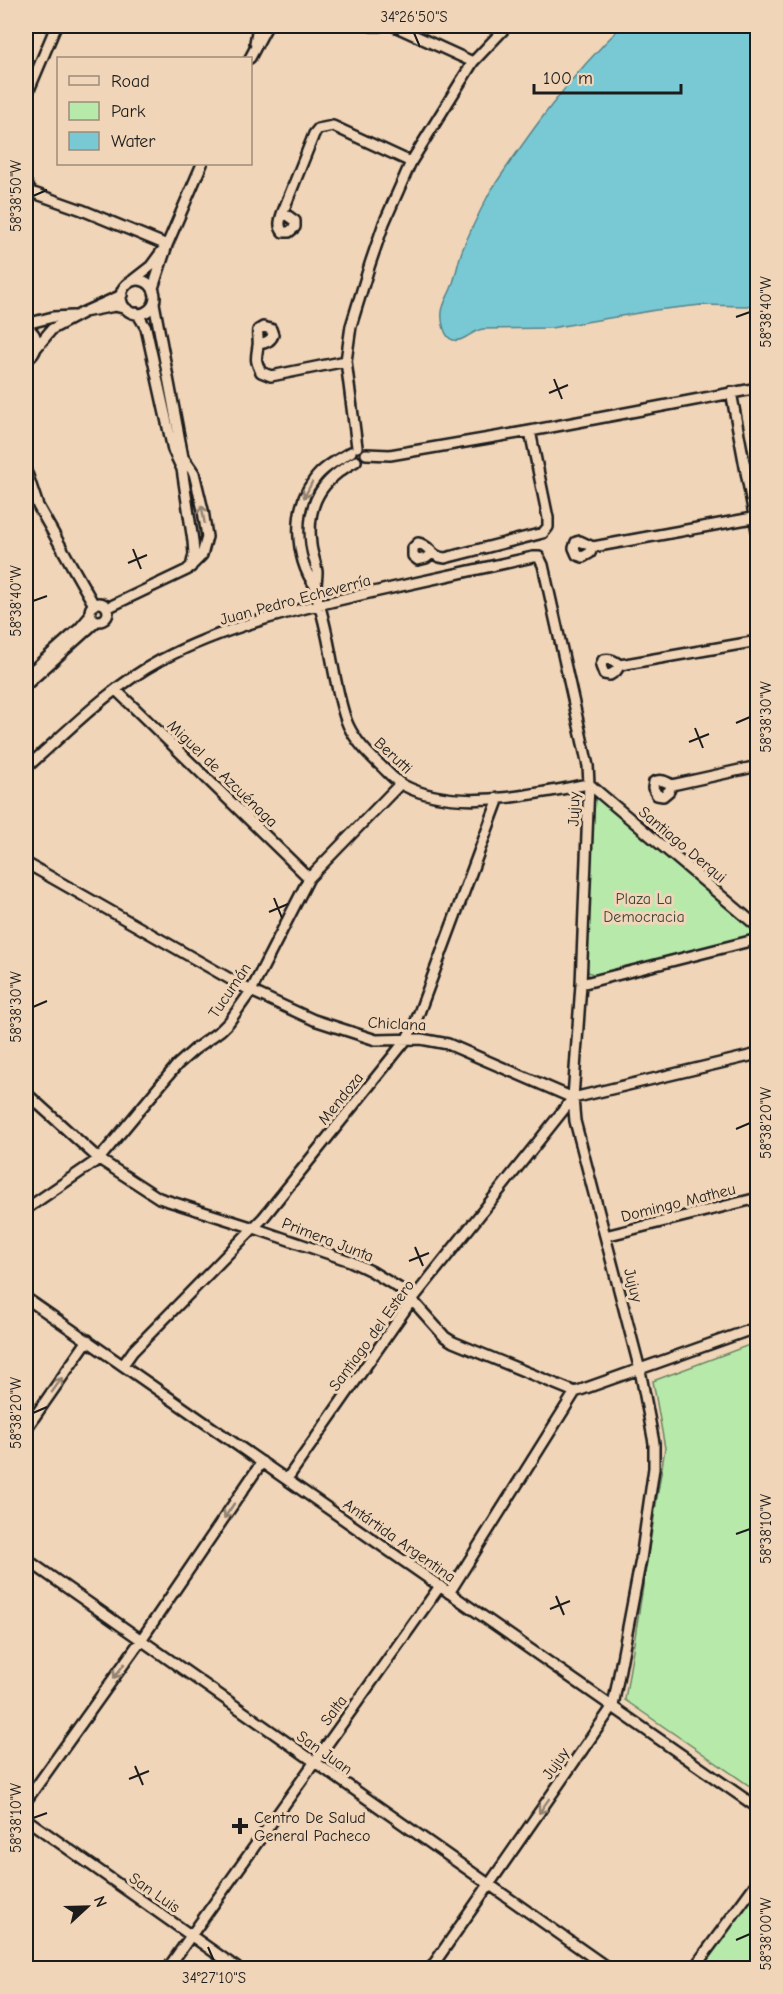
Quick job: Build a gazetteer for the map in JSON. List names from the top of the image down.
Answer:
{
  "streets": {
    "street": [
      "Juan Pedro Echeverría",
      "Berutti",
      "Miguel de Azcuénaga",
      "Jujuy",
      "Santiago Derqui",
      "Tucumán",
      "Chiclana",
      "Mendoza",
      "Domingo Matheu",
      "Primera Junta",
      "Santiago del Estero",
      "Antártida Argentina",
      "Salta",
      "San Juan",
      "San Luis"
    ]
  },
  "crossings": [
    ["Juan Pedro Echeverría", "Berutti"],
    ["Juan Pedro Echeverría", "Miguel de Azcuénaga"],
    ["Juan Pedro Echeverría", "Jujuy"],
    ["Berutti", "Jujuy"],
    ["Berutti", "Santiago Derqui"],
    ["Berutti", "Tucumán"],
    ["Berutti", "Mendoza"],
    ["Miguel de Azcuénaga", "Tucumán"],
    ["Jujuy", "Santiago Derqui"],
    ["Jujuy", "Chiclana"],
    ["Jujuy", "Domingo Matheu"],
    ["Jujuy", "Santiago del Estero"],
    ["Jujuy", "Antártida Argentina"],
    ["Jujuy", "San Juan"],
    ["Tucumán", "Chiclana"],
    ["Tucumán", "Primera Junta"],
    ["Chiclana", "Mendoza"],
    ["Chiclana", "Santiago del Estero"],
    ["Mendoza", "Primera Junta"],
    ["Mendoza", "Antártida Argentina"],
    ["Primera Junta", "Santiago del Estero"],
    ["Santiago del Estero", "Antártida Argentina"],
    ["Antártida Argentina", "Salta"],
    ["Salta", "San Juan"],
    ["Salta", "San Luis"]
  ],
  "parks": ["Plaza La Democracia"],
  "places": {
    "health": ["Centro De Salud General Pacheco"]
  },
  "legend": ["Road", "Park", "Water"],
  "scale_bar": "100 m",
  "north": "right",
  "coordinates": [
    "34°26'50\"S",
    "58°38'50\"W",
    "58°38'40\"W",
    "58°38'30\"W",
    "58°38'20\"W",
    "58°38'10\"W",
    "58°38'00\"W",
    "34°27'10\"S"
  ]
}
